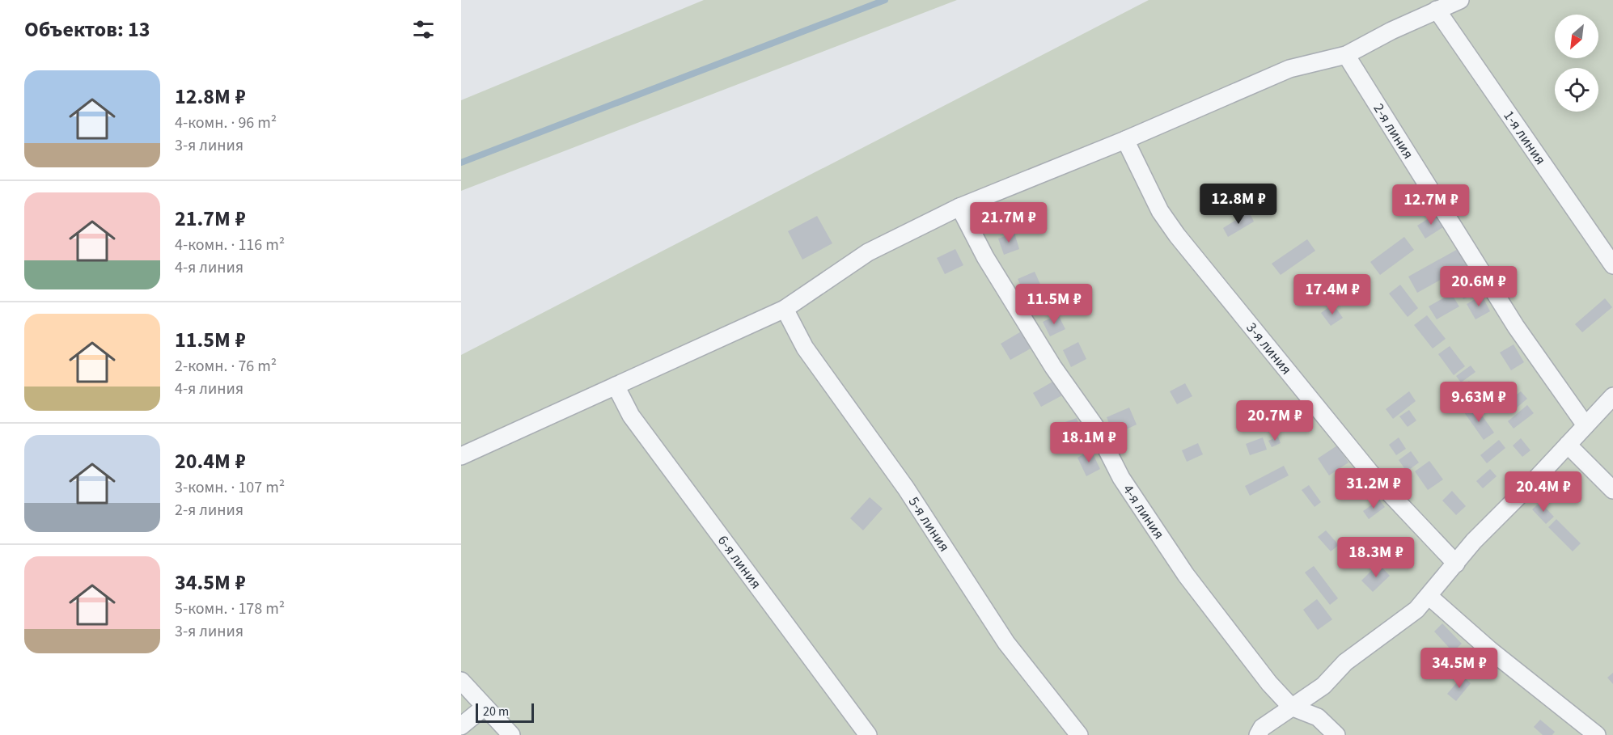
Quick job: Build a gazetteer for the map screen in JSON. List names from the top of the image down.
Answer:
{
  "streets": {
    "street": [
      "2-я линия",
      "1-я линия",
      "3-я линия",
      "4-я линия",
      "5-я линия",
      "6-я линия"
    ]
  },
  "scale_bar": "20 m",
  "north": "bottom left",
  "page": {
    "heading": "Объектов: 13",
    "list": [
      {
        "name": "12.8M ₽",
        "note": "4-комн. · 96 m² · 3-я линия"
      },
      {
        "name": "21.7M ₽",
        "note": "4-комн. · 116 m² · 4-я линия"
      },
      {
        "name": "11.5M ₽",
        "note": "2-комн. · 76 m² · 4-я линия"
      },
      {
        "name": "20.4M ₽",
        "note": "3-комн. · 107 m² · 2-я линия"
      },
      {
        "name": "34.5M ₽",
        "note": "5-комн. · 178 m² · 3-я линия"
      }
    ],
    "price": [
      "12.8M ₽",
      "12.7M ₽",
      "21.7M ₽",
      "20.6M ₽",
      "17.4M ₽",
      "11.5M ₽",
      "9.63M ₽",
      "20.7M ₽",
      "18.1M ₽",
      "31.2M ₽",
      "20.4M ₽",
      "18.3M ₽",
      "34.5M ₽"
    ],
    "scale": "20 m"
  }
}
